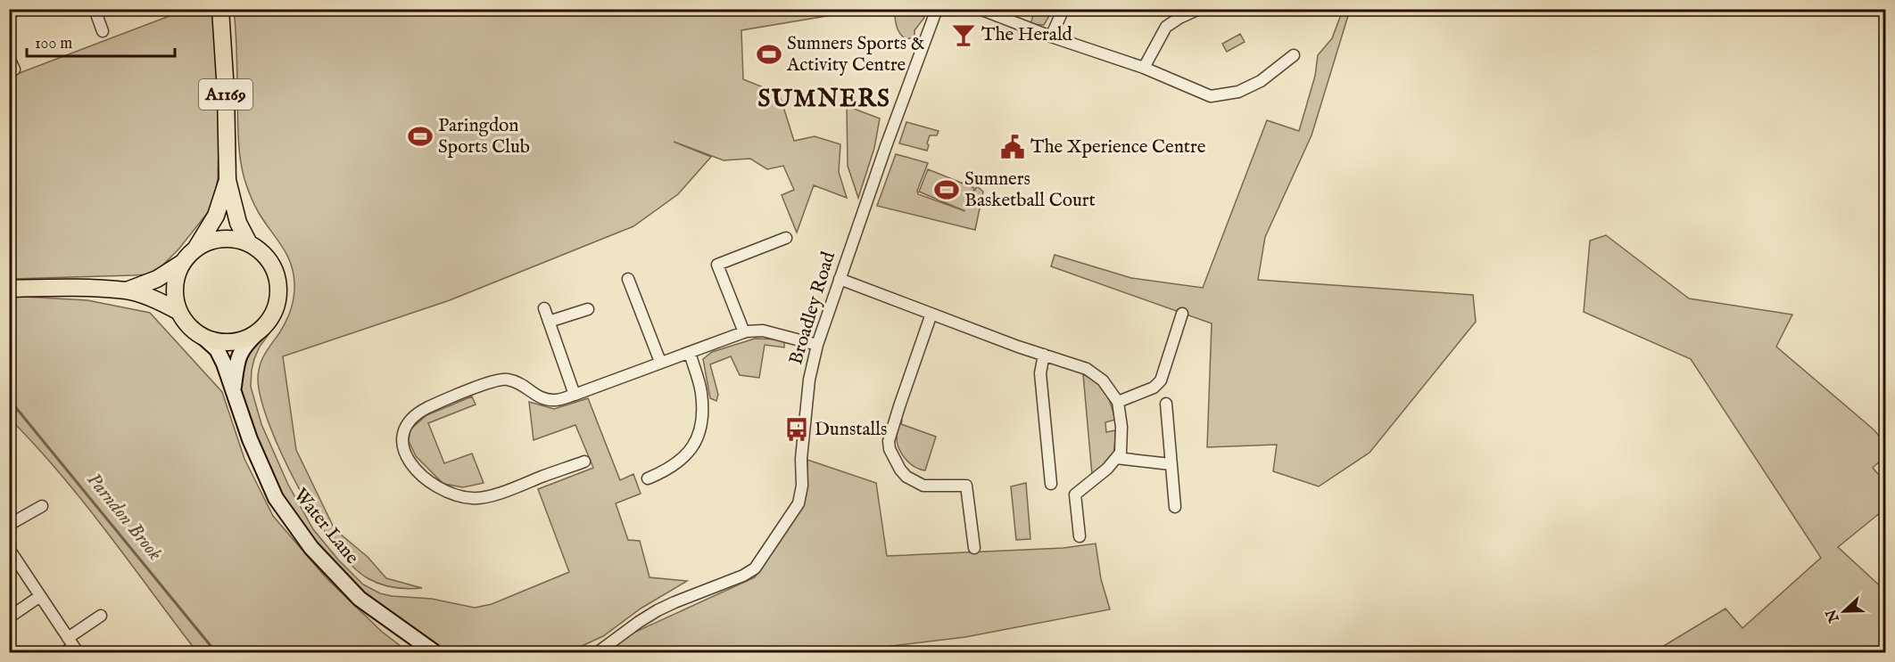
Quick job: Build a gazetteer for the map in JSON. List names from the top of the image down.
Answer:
{
  "streets": {
    "main road": ["A1169", "Water Lane"],
    "street": ["Broadley Road"]
  },
  "crossings": [
    ["A1169", "Water Lane"]
  ],
  "districts": ["SUMNERS"],
  "water": ["Parndon Brook"],
  "places": {
    "bar": ["The Herald"],
    "sports": ["Sumners Sports & Activity Centre", "Paringdon Sports Club", "Sumners Basketball Court"],
    "public building": ["The Xperience Centre"],
    "bus stop": ["Dunstalls"]
  },
  "scale_bar": "100 m",
  "north": "left"
}
